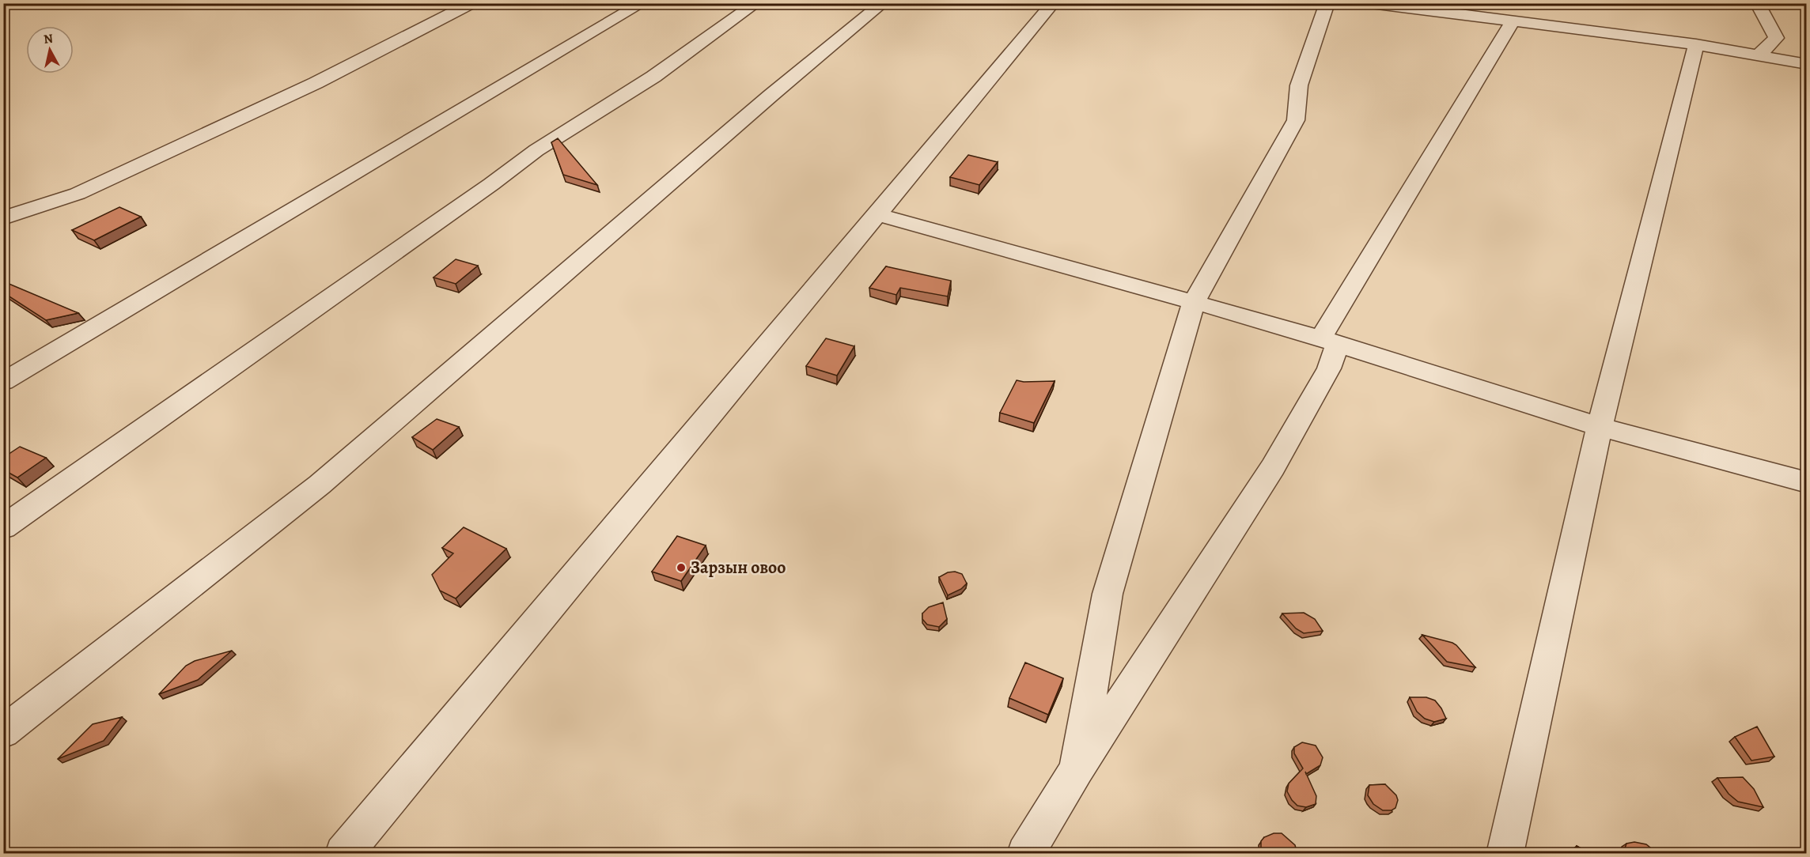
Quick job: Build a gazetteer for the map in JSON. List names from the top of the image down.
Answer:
{
  "places": ["Зарзын овоо"],
  "north": "top"
}
